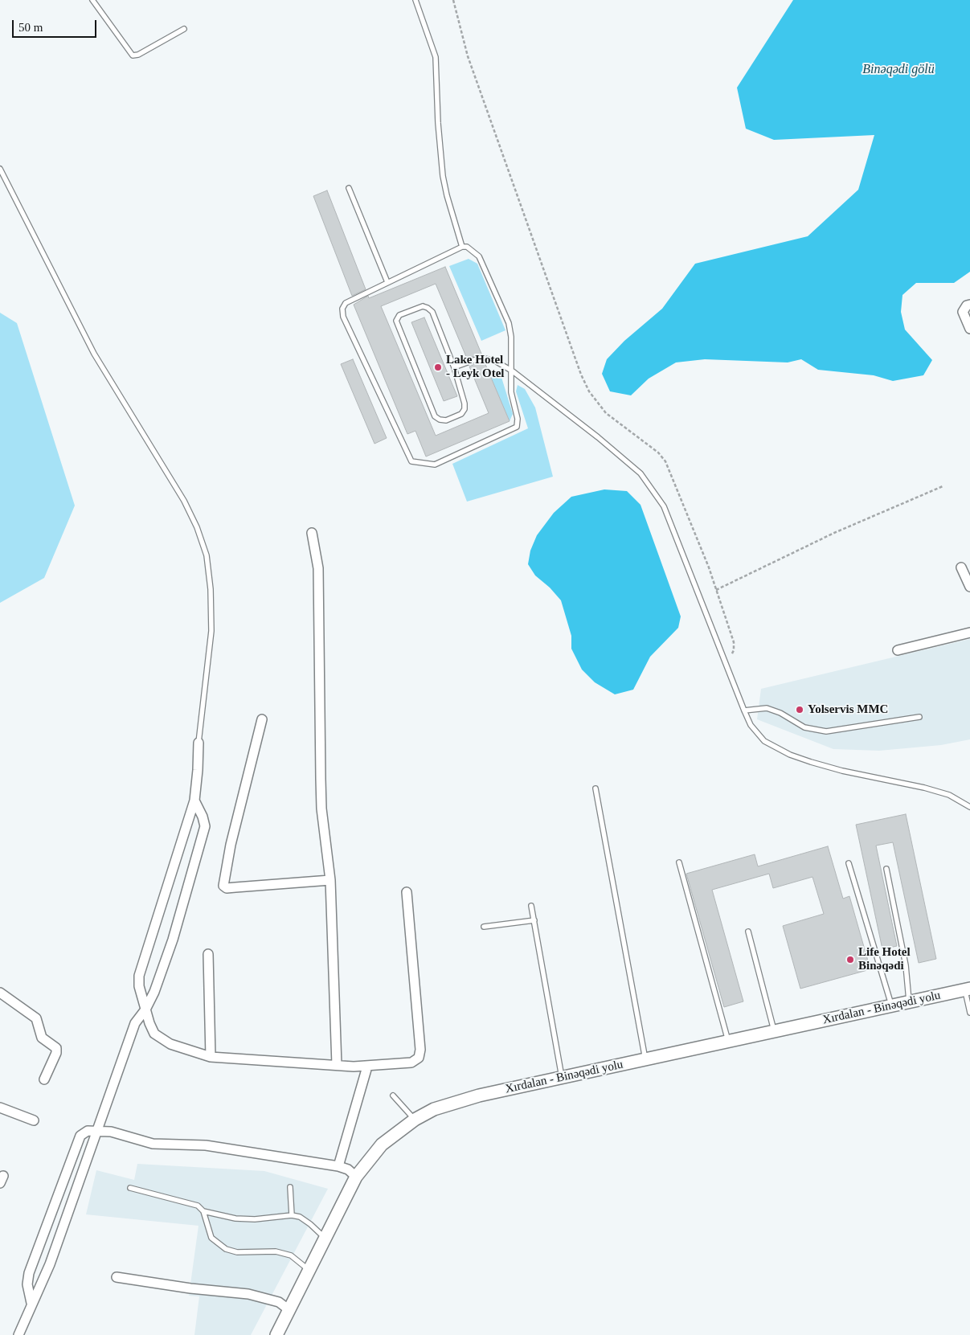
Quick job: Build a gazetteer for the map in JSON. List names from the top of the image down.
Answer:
{
  "streets": {
    "main road": ["Xırdalan - Binəqədi yolu"]
  },
  "water": ["Binəqədi gölü"],
  "places": ["Lake Hotel - Leyk Otel", "Yolservis MMC", "Life Hotel Binəqədi"],
  "scale_bar": "50 m"
}
